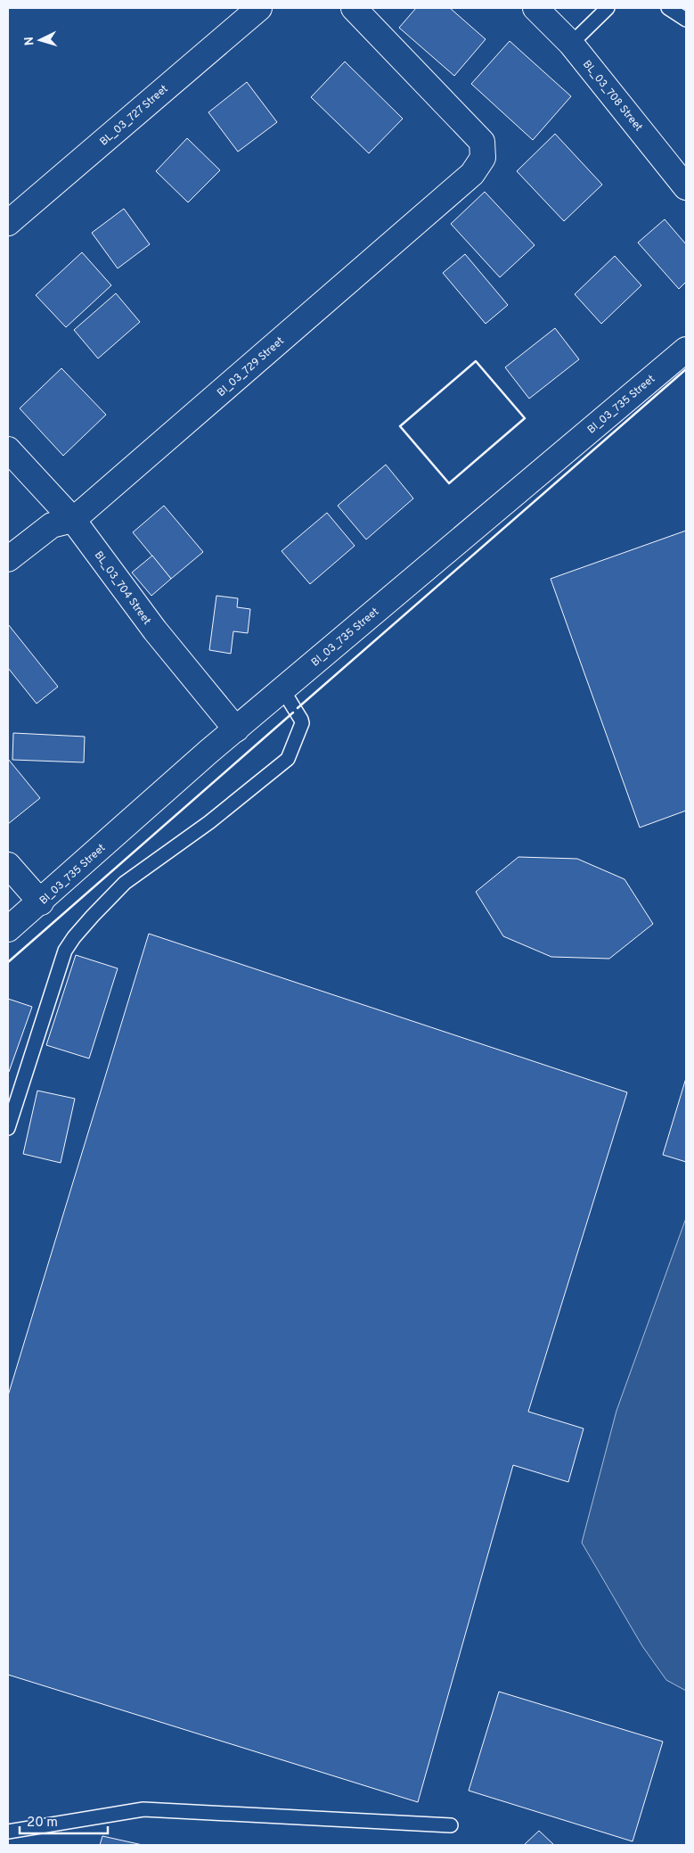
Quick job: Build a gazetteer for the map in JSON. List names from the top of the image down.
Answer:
{
  "streets": {
    "street": [
      "BL_03_708 Street",
      "BL_03_727 Street",
      "Bl_03_729 Street",
      "Bl_03_735 Street",
      "BL_03_704 Street"
    ]
  },
  "crossings": [
    ["Bl_03_729 Street", "BL_03_704 Street"],
    ["Bl_03_735 Street", "BL_03_704 Street"]
  ],
  "scale_bar": "20 m",
  "north": "left"
}
